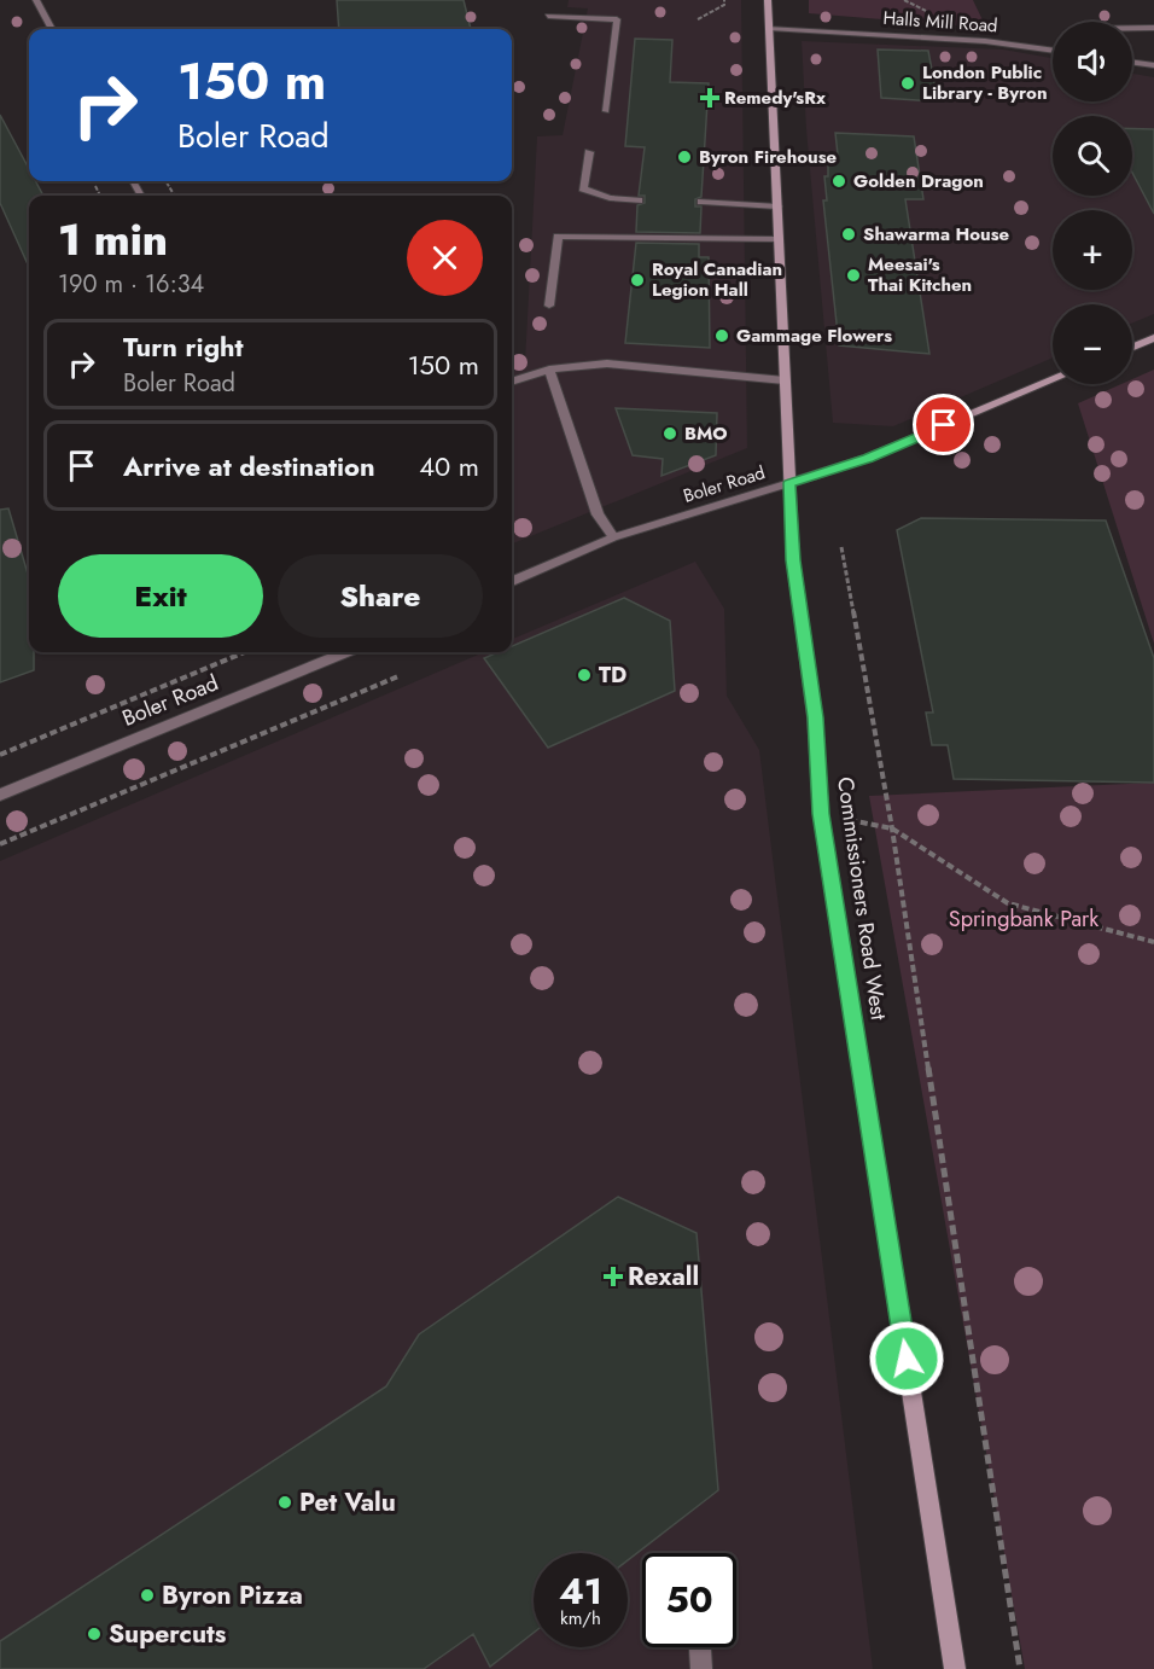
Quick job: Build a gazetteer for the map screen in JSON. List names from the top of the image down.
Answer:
{
  "streets": {
    "main road": ["Boler Road", "Commissioners Road West"],
    "street": ["Halls Mill Road"]
  },
  "crossings": [
    ["Halls Mill Road", "Commissioners Road West"],
    ["Boler Road", "Commissioners Road West"]
  ],
  "parks": ["Springbank Park"],
  "places": {
    "other": [
      "London Public Library - Byron",
      "Byron Firehouse",
      "Golden Dragon",
      "Shawarma House",
      "Meesai's Thai Kitchen",
      "Royal Canadian Legion Hall",
      "Gammage Flowers",
      "BMO",
      "TD",
      "Pet Valu",
      "Byron Pizza",
      "Supercuts"
    ],
    "health": ["Remedy'sRx", "Rexall"]
  },
  "page": {
    "map_buttons": ["+", "−"],
    "turn": ["150 m", "Boler Road"],
    "heading": ["1 min", "190 m · 16:34"],
    "list": [
      {
        "name": "Turn right",
        "note": "Boler Road",
        "value": "150 m"
      },
      {
        "name": "Arrive at destination",
        "value": "40 m"
      }
    ],
    "buttons": ["Exit", "Share"],
    "speed": "41 km/h",
    "limit": "50"
  }
}
